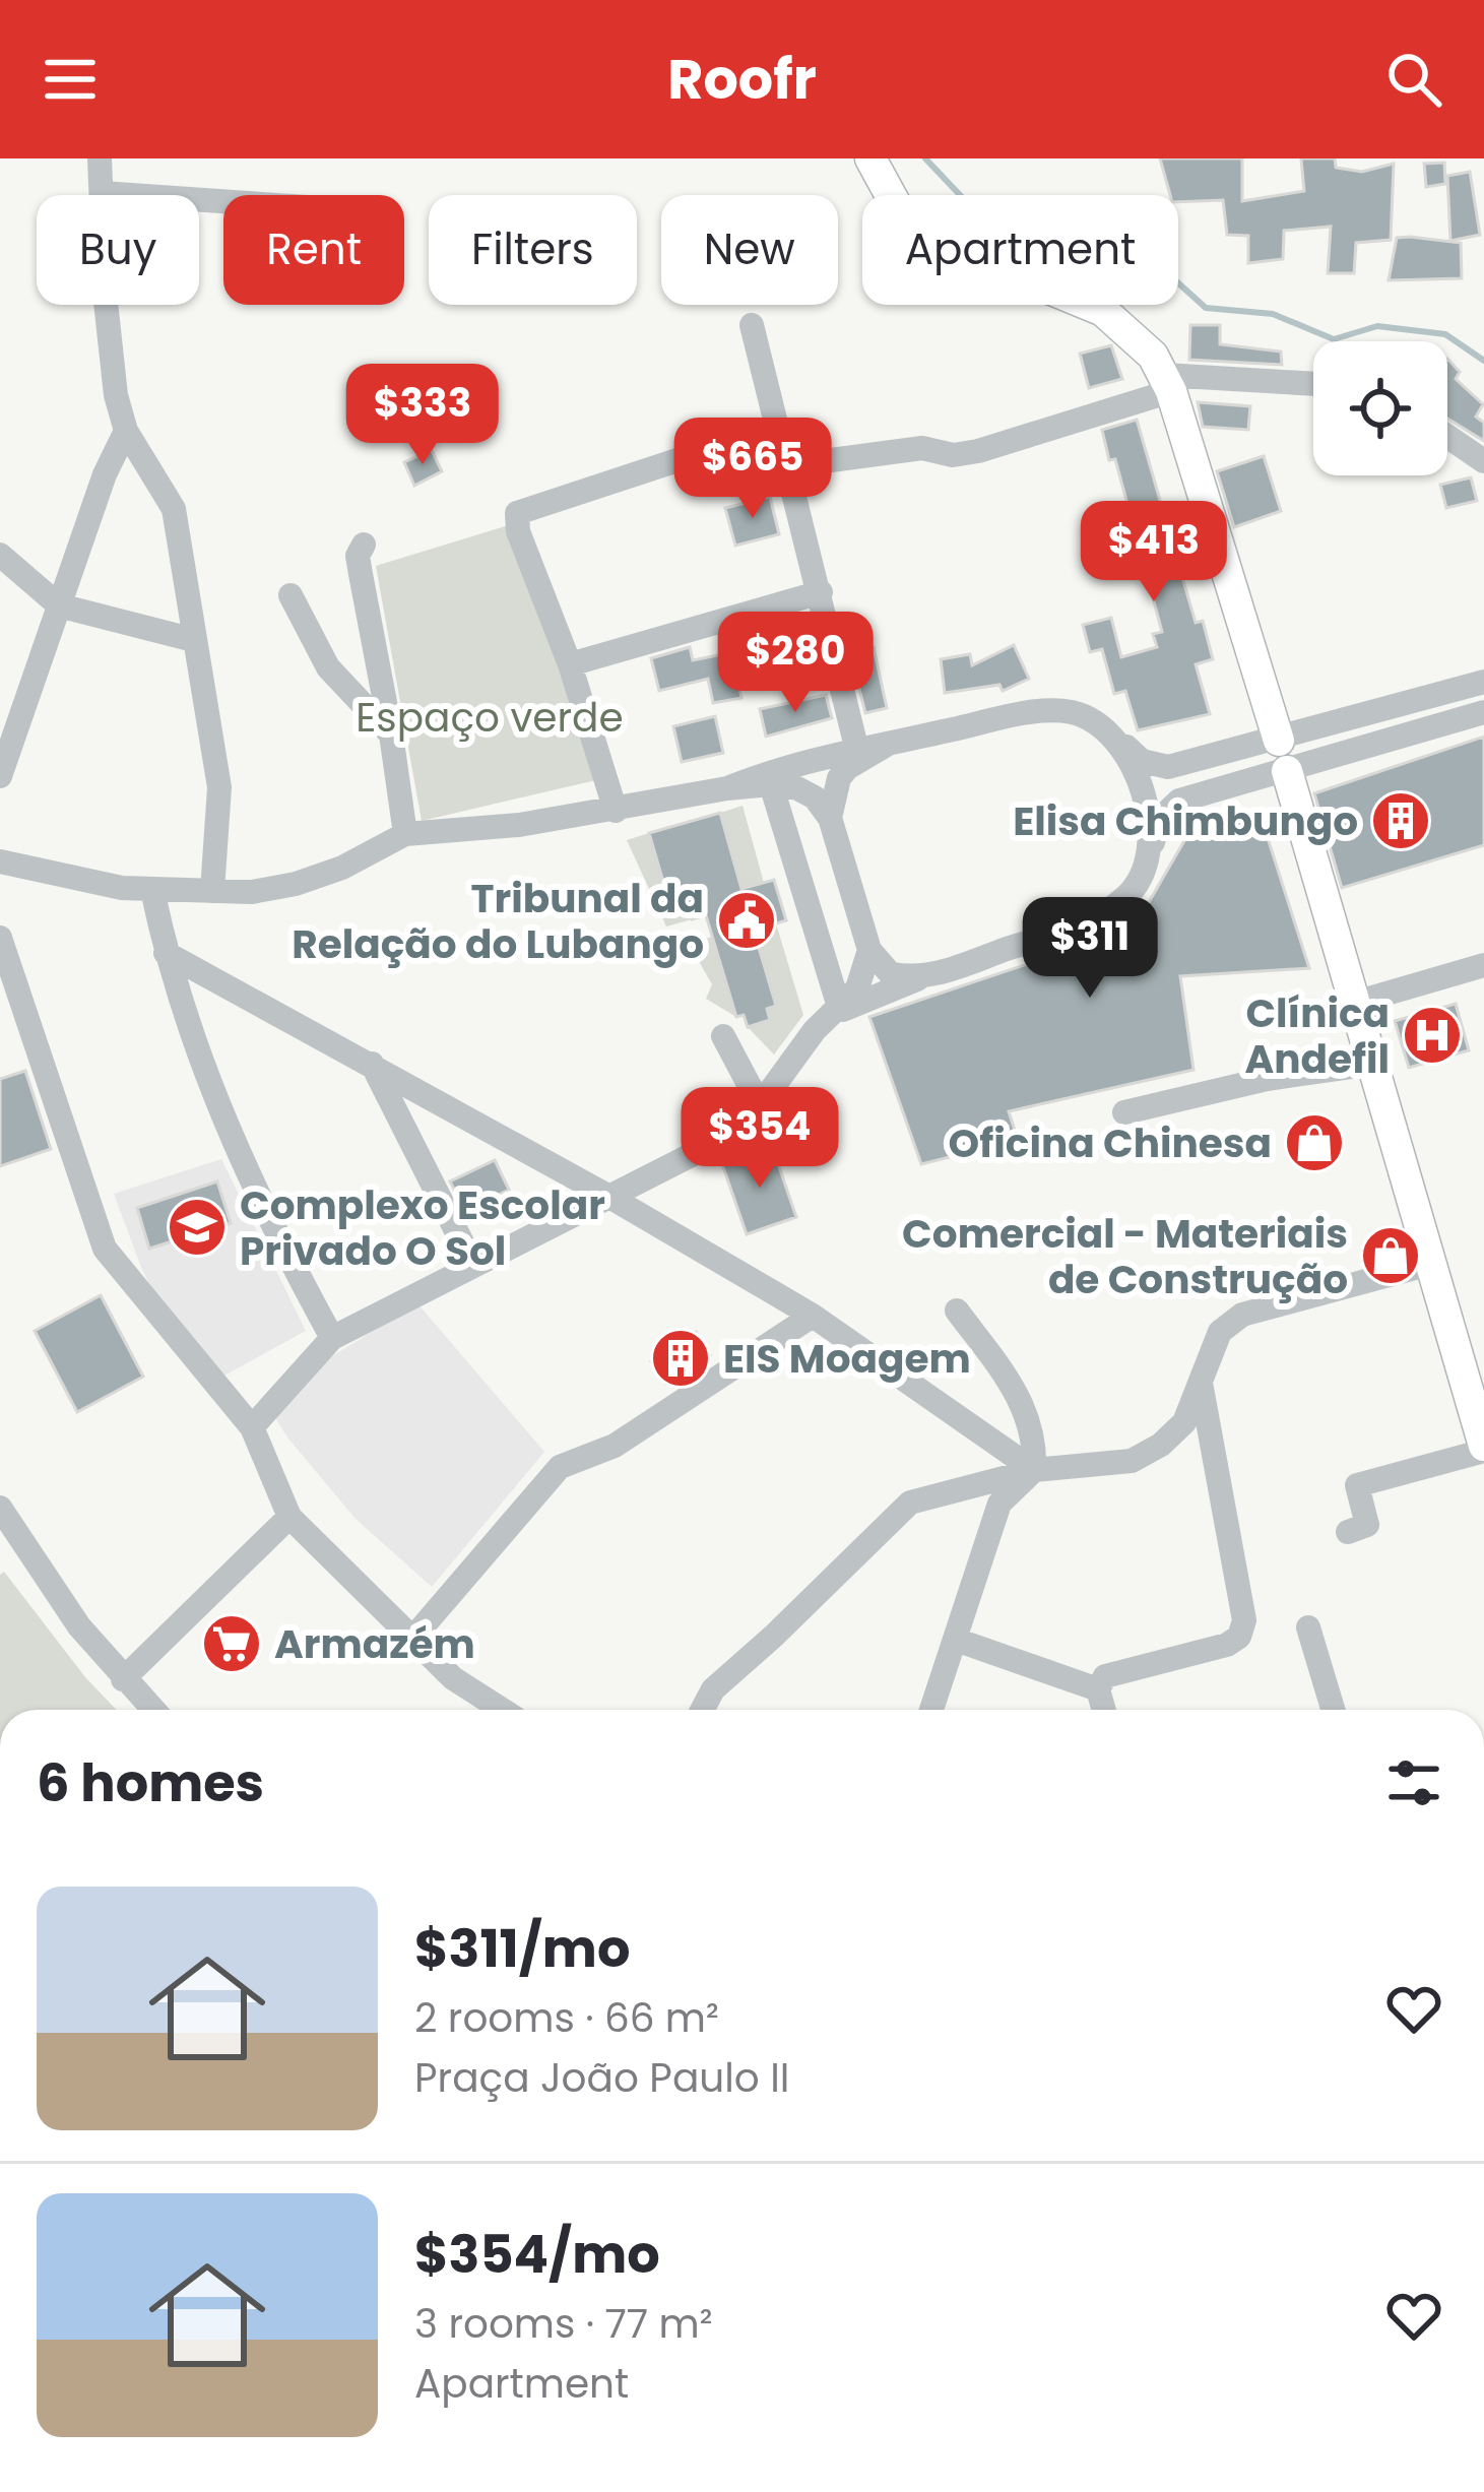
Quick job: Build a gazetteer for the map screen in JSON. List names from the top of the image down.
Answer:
{
  "parks": ["Espaço verde"],
  "places": {
    "building": ["Elisa Chimbungo", "EIS Moagem"],
    "public building": ["Tribunal da Relação do Lubango"],
    "hospital": ["Clínica Andefil"],
    "shop": ["Oficina Chinesa", "Comercial - Materiais de Construção"],
    "school or university": ["Complexo Escolar Privado O Sol"],
    "supermarket": ["Armazém"]
  },
  "page": {
    "header": "Roofr",
    "chip": [
      "Buy",
      "Rent",
      "Filters",
      "New",
      "Apartment"
    ],
    "price": [
      "$333",
      "$665",
      "$413",
      "$280",
      "$311",
      "$354"
    ],
    "heading": "6 homes",
    "list": [
      {
        "name": "$311/mo",
        "note": "2 rooms · 66 m² · Praça João Paulo II"
      },
      {
        "name": "$354/mo",
        "note": "3 rooms · 77 m² · Apartment"
      }
    ]
  }
}
